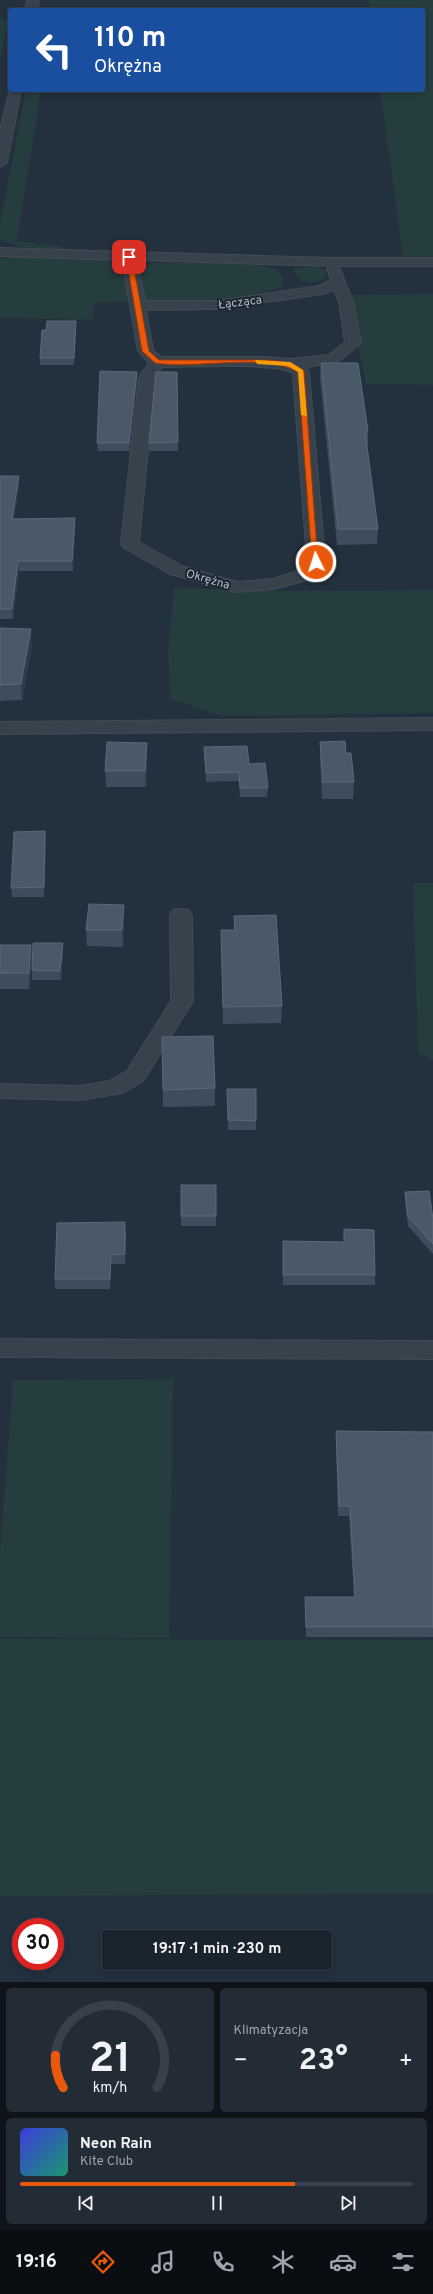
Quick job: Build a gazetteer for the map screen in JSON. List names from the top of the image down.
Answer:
{
  "streets": {
    "street": ["Łącząca", "Okrężna"]
  },
  "page": {
    "turn": ["110 m", "Okrężna"],
    "limit": "30",
    "trip": "19:17 · 1 min · 230 m",
    "tile": "Klimatyzacja",
    "heat": ["−", "23°", "+"],
    "song": ["Neon Rain", "Kite Club"],
    "tabs": "19:16",
    "gauge": ["21", "km/h"]
  }
}
